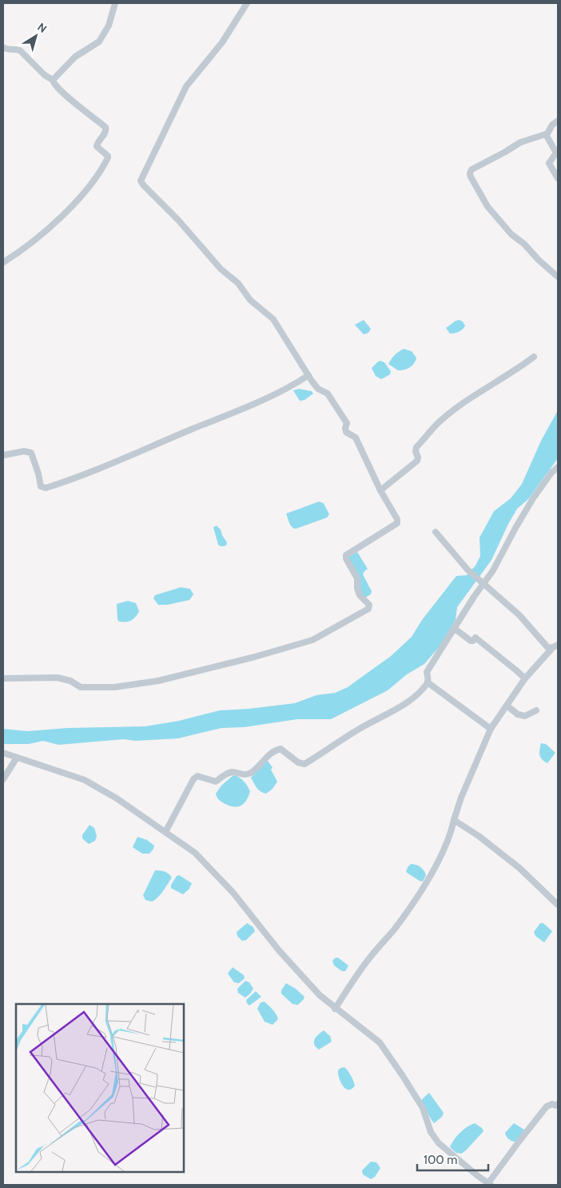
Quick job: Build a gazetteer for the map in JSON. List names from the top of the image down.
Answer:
{
  "scale_bar": "100 m",
  "north": "top right"
}
